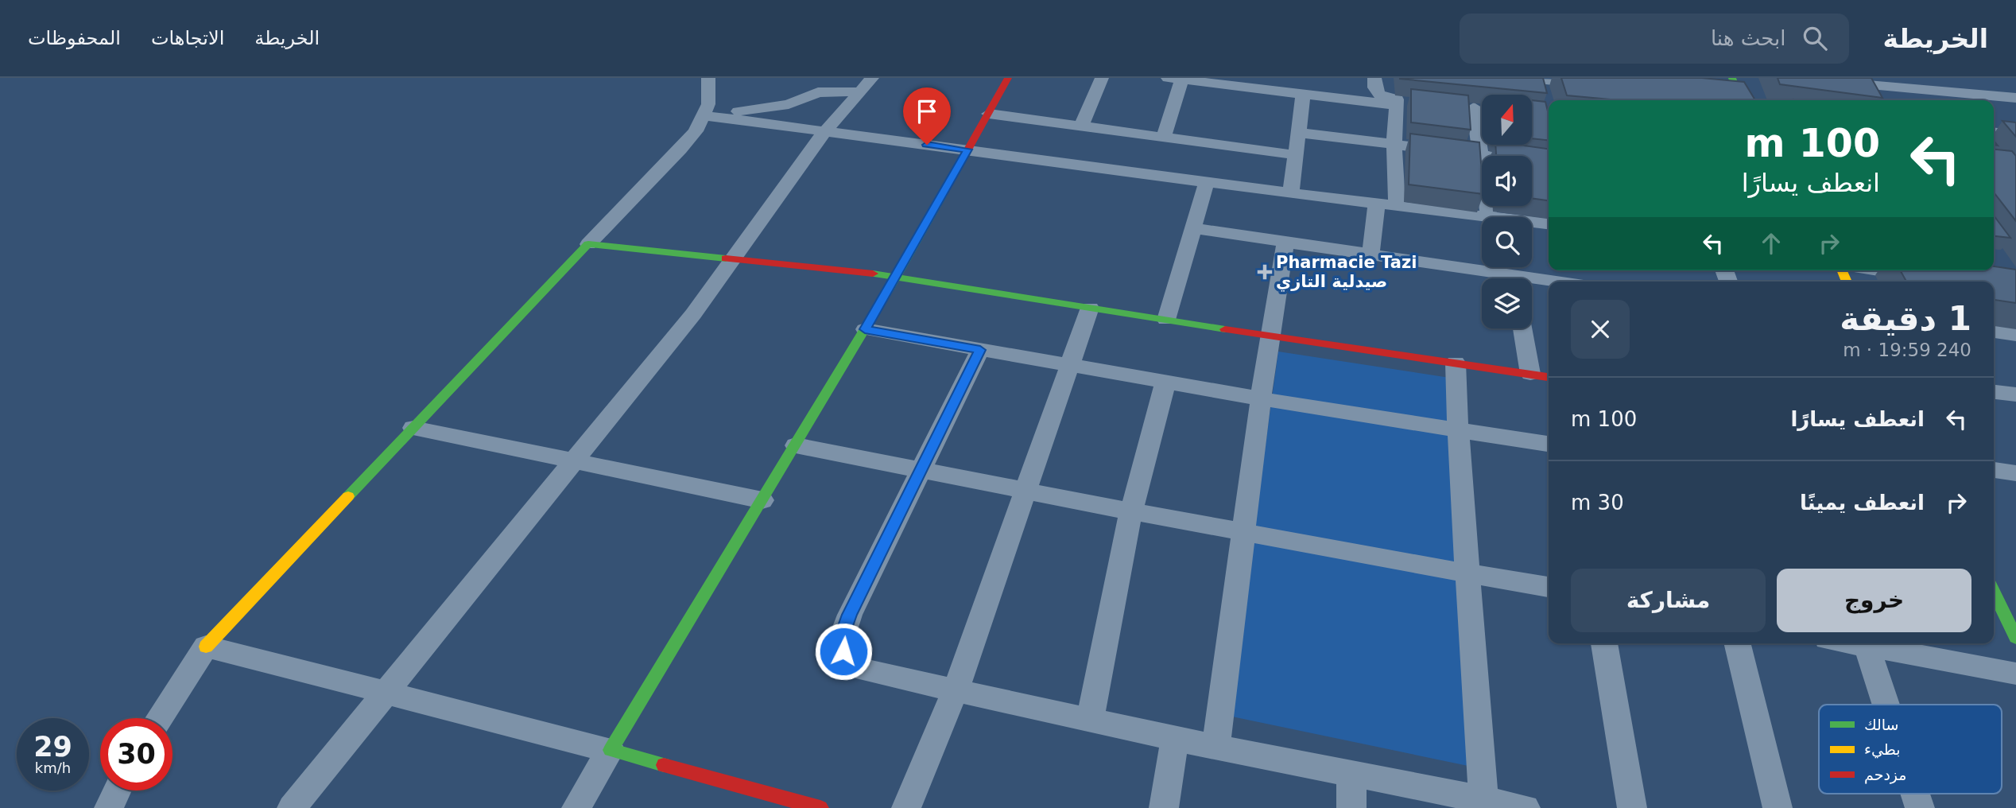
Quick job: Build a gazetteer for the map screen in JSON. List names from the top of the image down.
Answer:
{
  "places": {
    "health": ["Pharmacie Tazi صيدلية التازي"]
  },
  "legend": ["سالك", "بطيء", "مزدحم"],
  "north": "top",
  "page": {
    "header": "الخريطة",
    "search": "ابحث هنا",
    "nav": ["الخريطة", "الاتجاهات", "المحفوظات"],
    "turn": ["100 m", "انعطف يسارًا"],
    "heading": ["1 دقيقة", "240 m · 19:59"],
    "list": [
      {
        "name": "انعطف يسارًا",
        "value": "100 m"
      },
      {
        "name": "انعطف يمينًا",
        "value": "30 m"
      }
    ],
    "buttons": ["خروج", "مشاركة"],
    "speed": "29 km/h",
    "limit": "30"
  }
}
